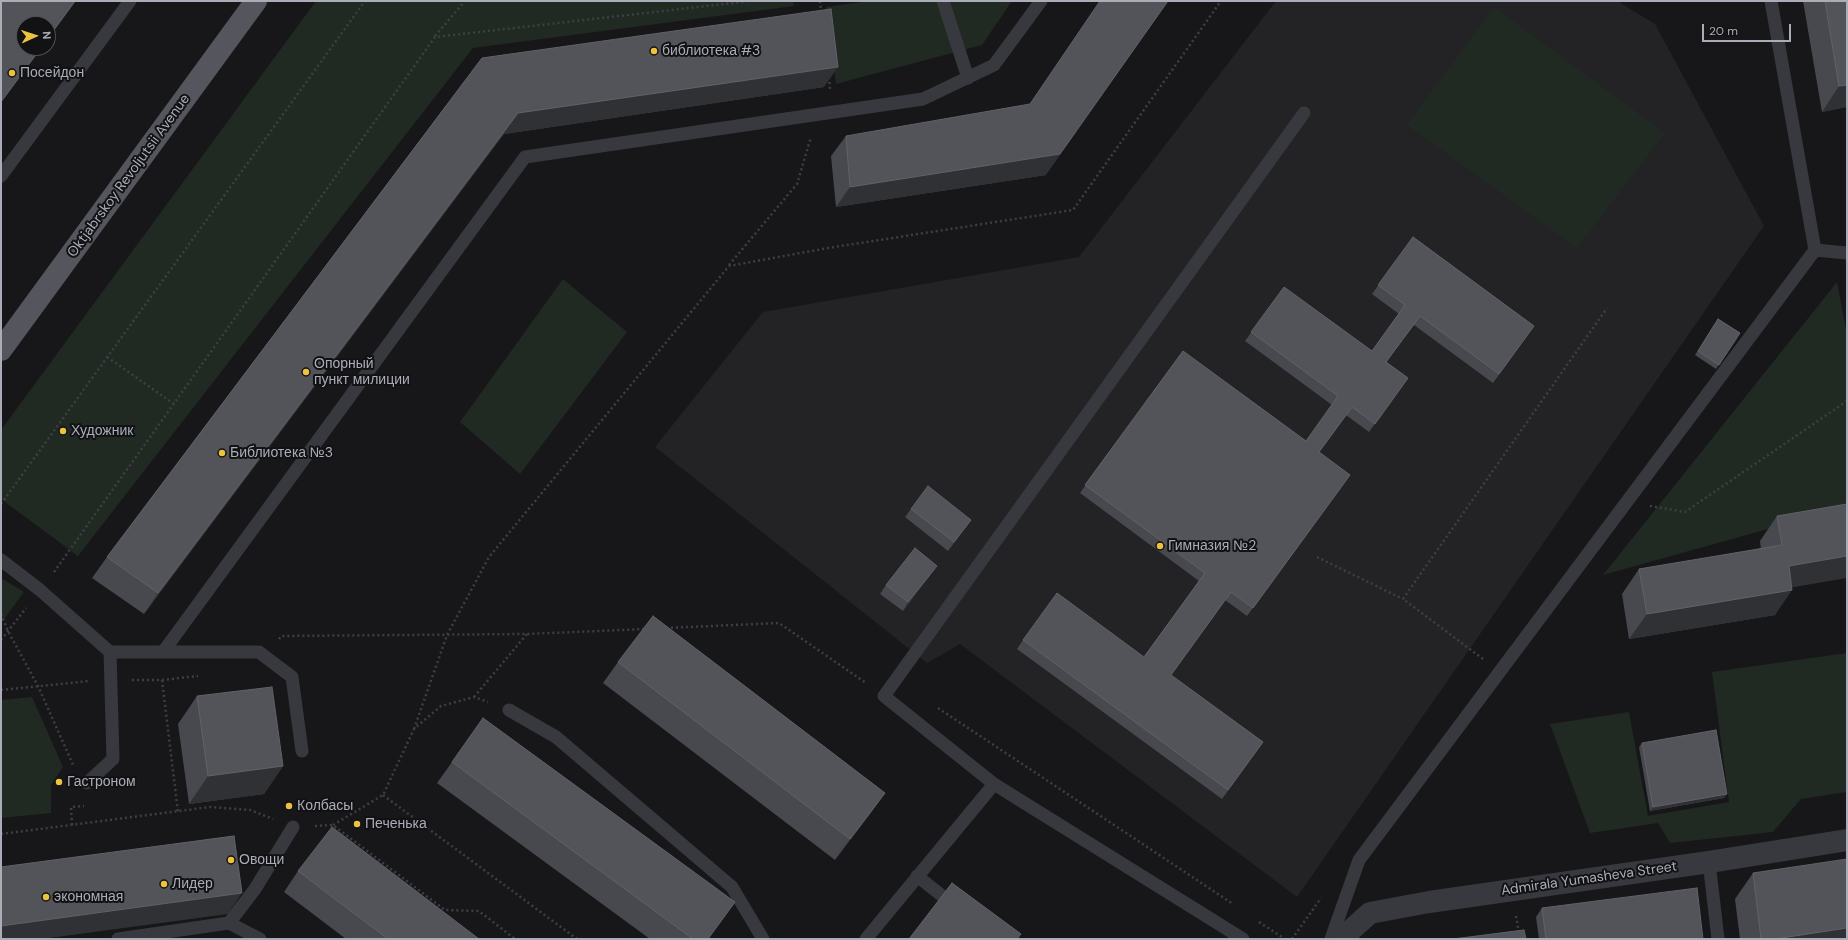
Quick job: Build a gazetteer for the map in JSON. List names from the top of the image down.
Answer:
{
  "streets": {
    "main road": ["Oktjabrskoy Revoljutsii Avenue"],
    "street": ["Admirala Yumasheva Street"]
  },
  "places": [
    "библиотека #3",
    "Посейдон",
    "Опорный пункт милиции",
    "Художник",
    "Библиотека №3",
    "Гимназия №2",
    "Гастроном",
    "Колбасы",
    "Печенька",
    "Овощи",
    "Лидер",
    "экономная"
  ],
  "scale_bar": "20 m",
  "north": "right"
}
